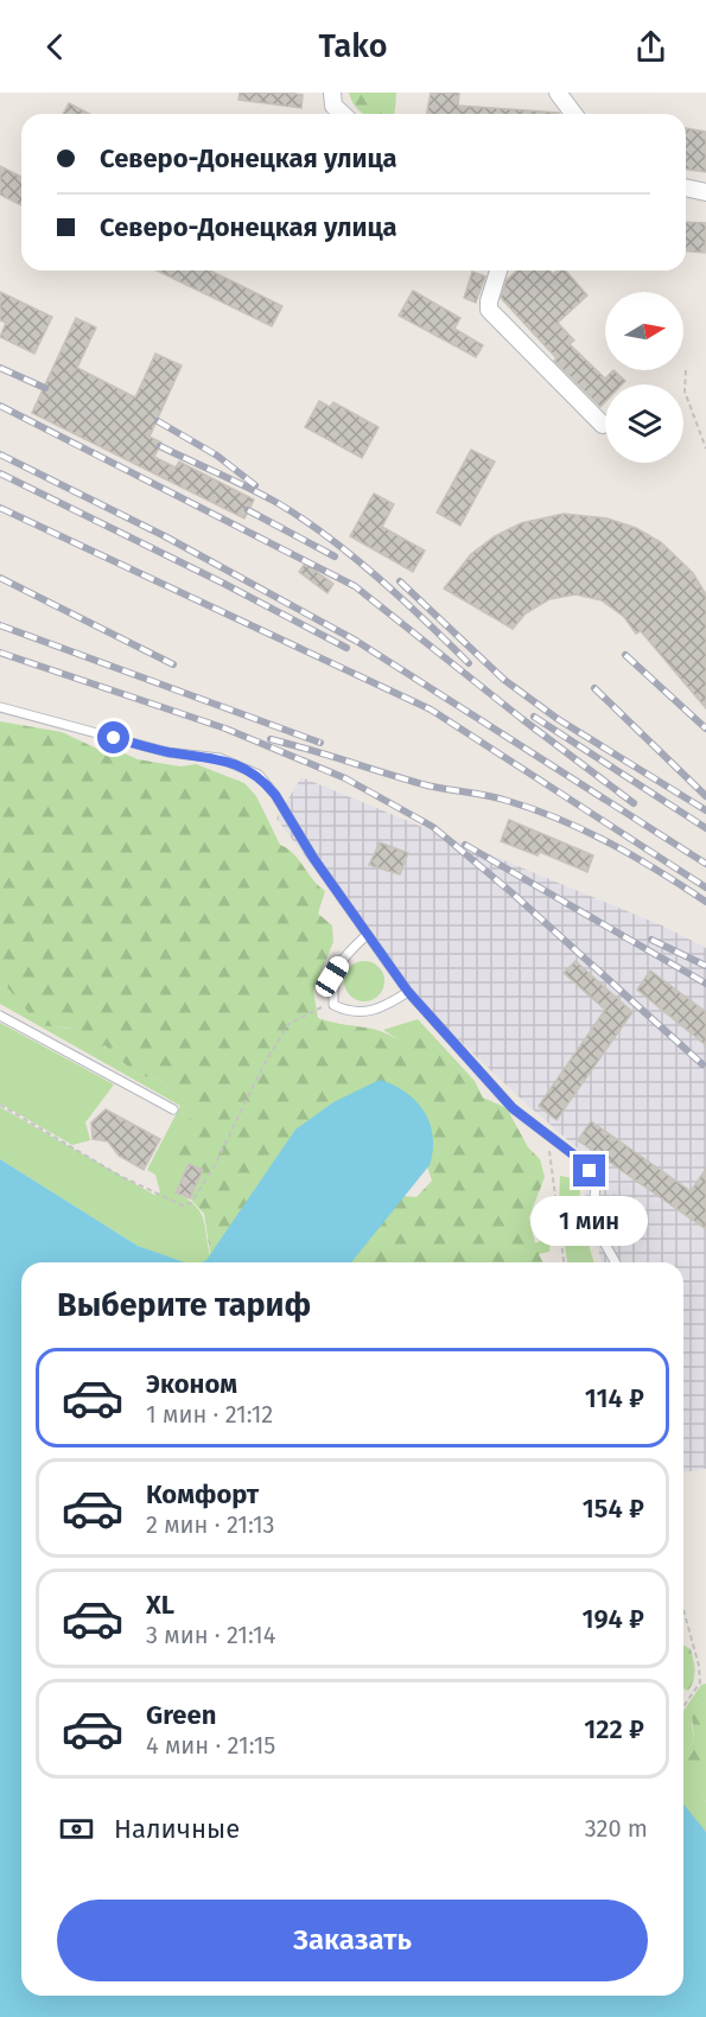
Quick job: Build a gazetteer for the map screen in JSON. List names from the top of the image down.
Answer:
{
  "north": "right",
  "page": {
    "header": "Tako",
    "banner": ["Северо-Донецкая улица", "Северо-Донецкая улица"],
    "bubble": "1 мин",
    "heading": "Выберите тариф",
    "list": [
      {
        "name": "Эконом",
        "note": "1 мин · 21:12",
        "value": "114 ₽"
      },
      {
        "name": "Комфорт",
        "note": "2 мин · 21:13",
        "value": "154 ₽"
      },
      {
        "name": "XL",
        "note": "3 мин · 21:14",
        "value": "194 ₽"
      },
      {
        "name": "Green",
        "note": "4 мин · 21:15",
        "value": "122 ₽"
      }
    ],
    "pay": ["Наличные", "320 m"],
    "buttons": "Заказать"
  }
}
